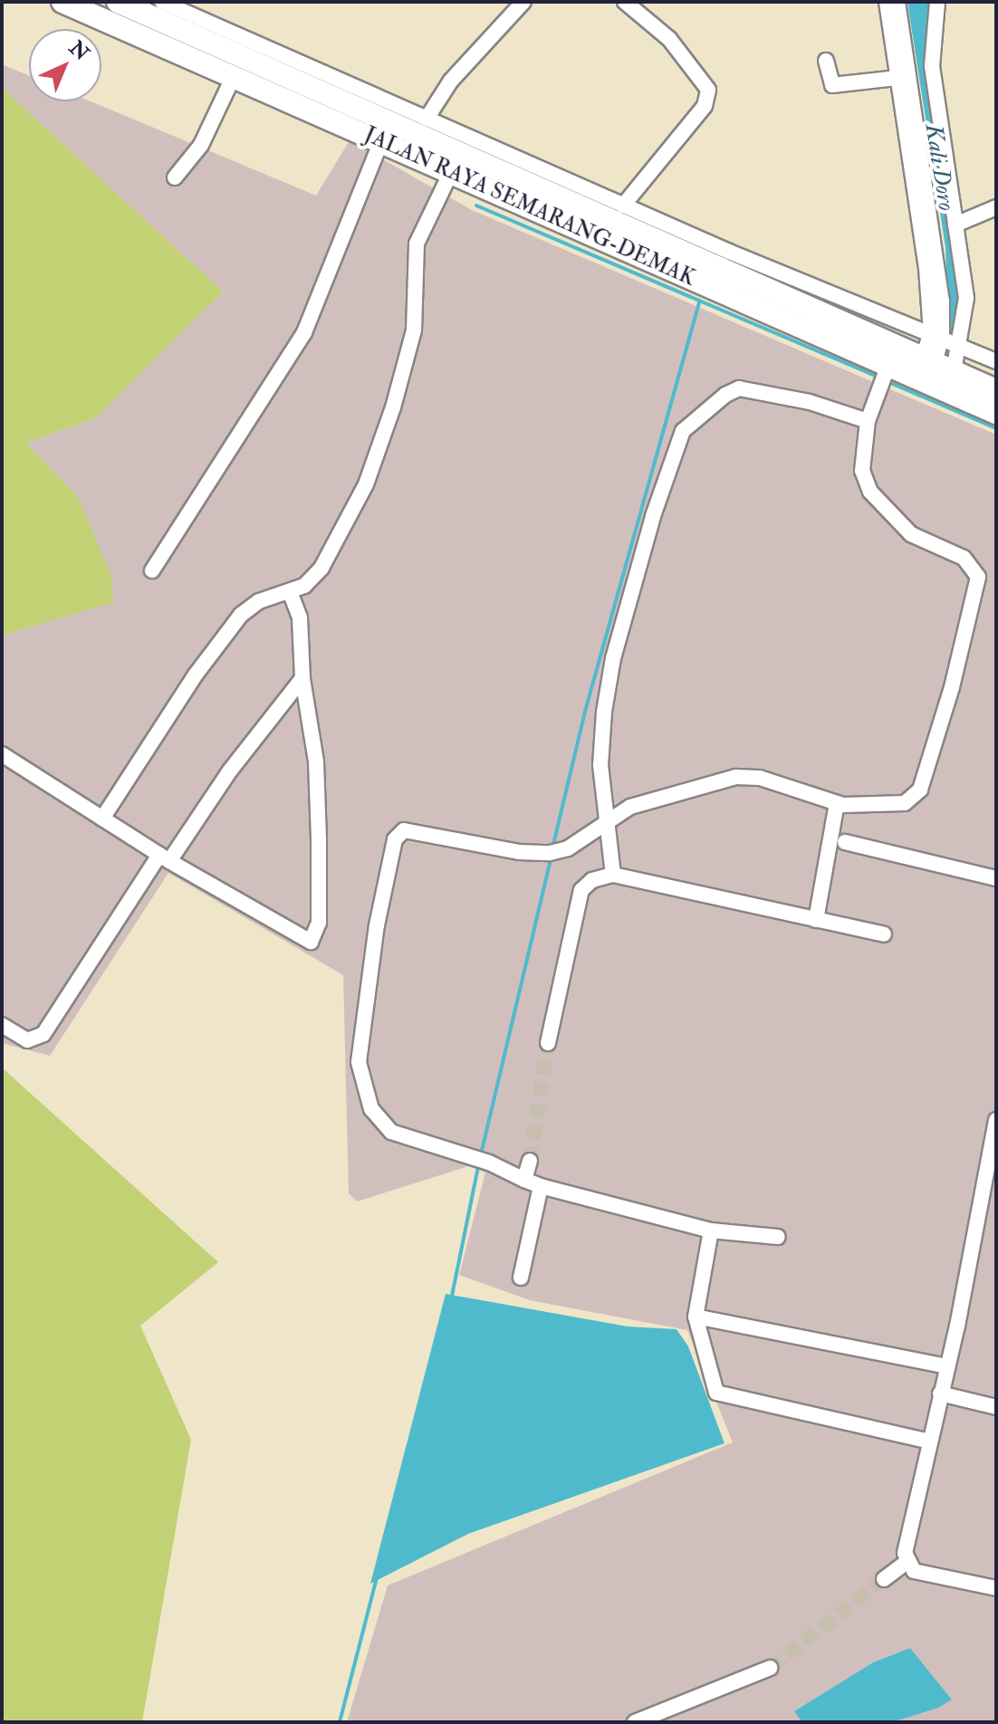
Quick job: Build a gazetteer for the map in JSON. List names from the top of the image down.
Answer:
{
  "streets": {
    "highway": ["JALAN RAYA SEMARANG-DEMAK"]
  },
  "water": ["Kali Doro"],
  "north": "top right"
}
